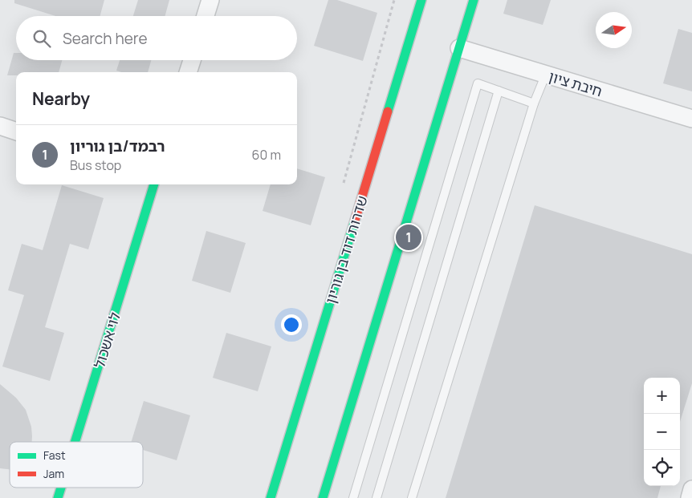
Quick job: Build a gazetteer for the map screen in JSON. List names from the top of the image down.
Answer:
{
  "streets": {
    "main road": ["שדרות דוד בן גוריון", "לוי אשכול"],
    "street": ["חיבת ציון"]
  },
  "legend": ["Fast", "Jam"],
  "north": "right",
  "page": {
    "search": "Search here",
    "heading": "Nearby",
    "list": [
      {
        "mark": "1",
        "name": "רבמד/בן גוריון",
        "note": "Bus stop",
        "value": "60 m"
      }
    ],
    "pins": "1",
    "map_buttons": ["+", "−"]
  }
}
